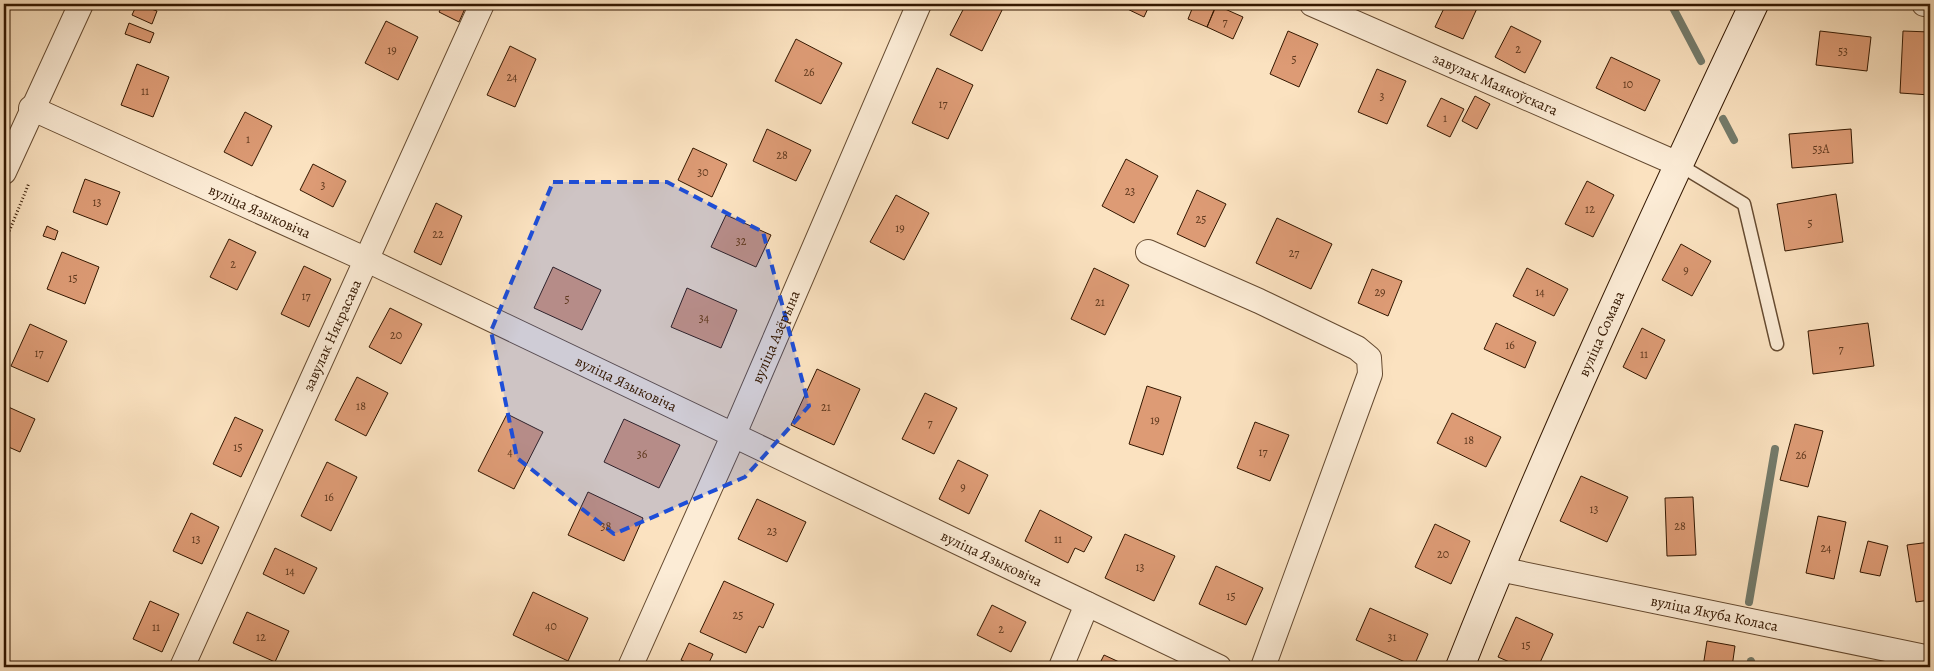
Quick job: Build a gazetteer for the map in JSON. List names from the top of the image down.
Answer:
{
  "streets": {
    "street": [
      "завулак Маякоўскага",
      "вуліца Языковіча",
      "вуліца Сомава",
      "завулак Някрасава",
      "вуліца Азёрына",
      "вуліца Якуба Коласа"
    ]
  },
  "crossings": [
    ["завулак Маякоўскага", "вуліца Сомава"],
    ["вуліца Языковіча", "завулак Някрасава"],
    ["вуліца Языковіча", "вуліца Азёрына"],
    ["вуліца Сомава", "вуліца Якуба Коласа"]
  ],
  "house_numbers": [
    "7",
    "2",
    "19",
    "53",
    "5",
    "26",
    "24",
    "10",
    "11",
    "3",
    "17",
    "1",
    "1",
    "53А",
    "28",
    "30",
    "3",
    "23",
    "13",
    "12",
    "25",
    "5",
    "19",
    "22",
    "32",
    "27",
    "2",
    "9",
    "15",
    "29",
    "14",
    "17",
    "5",
    "21",
    "34",
    "20",
    "16",
    "7",
    "17",
    "11",
    "18",
    "21",
    "19",
    "7",
    "18",
    "15",
    "4",
    "17",
    "36",
    "26",
    "9",
    "16",
    "13",
    "38",
    "28",
    "23",
    "13",
    "11",
    "24",
    "20",
    "13",
    "14",
    "15",
    "25",
    "40",
    "11",
    "2",
    "12",
    "31",
    "15"
  ]
}
